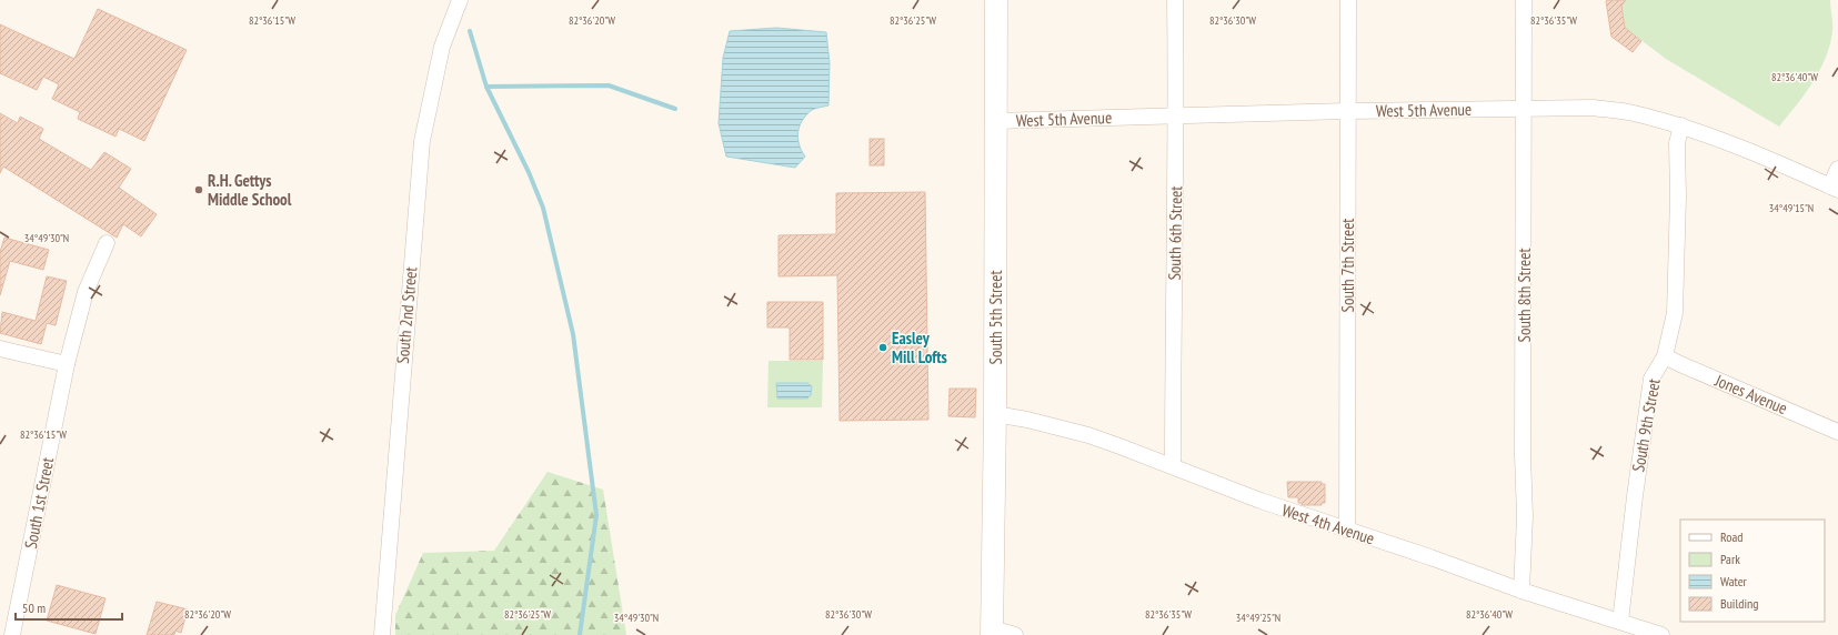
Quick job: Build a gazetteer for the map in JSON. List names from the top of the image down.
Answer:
{
  "streets": {
    "street": [
      "West 5th Avenue",
      "South 6th Street",
      "South 7th Street",
      "South 8th Street",
      "South 2nd Street",
      "South 5th Street",
      "Jones Avenue",
      "South 9th Street",
      "South 1st Street",
      "West 4th Avenue"
    ]
  },
  "crossings": [
    ["West 5th Avenue", "South 6th Street"],
    ["West 5th Avenue", "South 7th Street"],
    ["West 5th Avenue", "South 8th Street"],
    ["West 5th Avenue", "South 5th Street"],
    ["West 5th Avenue", "South 9th Street"],
    ["South 6th Street", "West 4th Avenue"],
    ["South 7th Street", "West 4th Avenue"],
    ["South 8th Street", "West 4th Avenue"],
    ["South 5th Street", "West 4th Avenue"],
    ["Jones Avenue", "South 9th Street"],
    ["South 9th Street", "West 4th Avenue"]
  ],
  "places": ["R.H. Gettys Middle School", "Easley Mill Lofts"],
  "legend": [
    "Road",
    "Park",
    "Water",
    "Building"
  ],
  "scale_bar": "50 m",
  "coordinates": [
    "82°36'15\"W",
    "82°36'20\"W",
    "82°36'25\"W",
    "82°36'30\"W",
    "82°36'35\"W",
    "82°36'40\"W",
    "34°49'15\"N",
    "34°49'30\"N",
    "34°49'25\"N"
  ]
}
